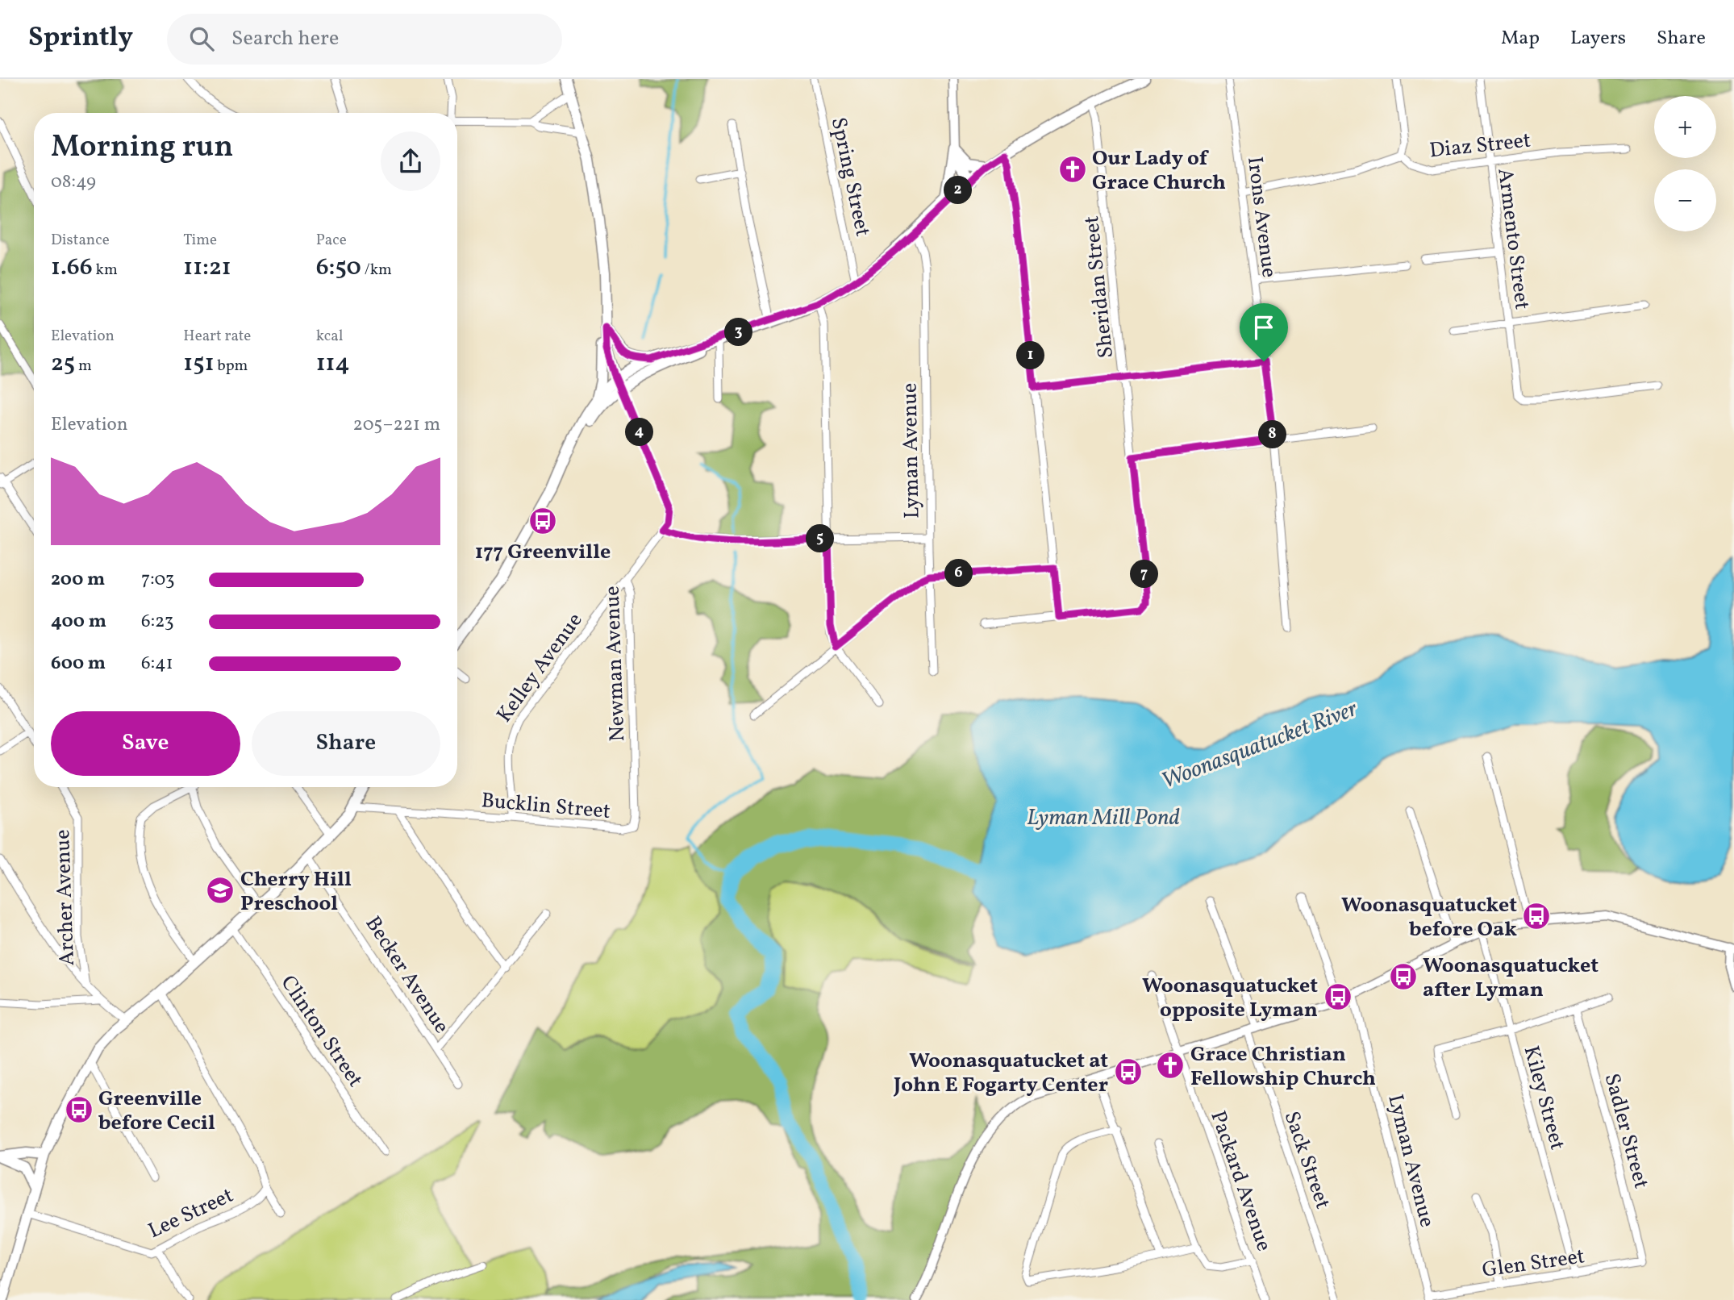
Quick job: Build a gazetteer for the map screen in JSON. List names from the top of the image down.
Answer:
{
  "streets": {
    "street": [
      "Diaz Street",
      "Spring Street",
      "Irons Avenue",
      "Armento Street",
      "Sheridan Street",
      "Lyman Avenue",
      "Newman Avenue",
      "Kelley Avenue",
      "Bucklin Street",
      "Archer Avenue",
      "Becker Avenue",
      "Clinton Street",
      "Kiley Street",
      "Sadler Street",
      "Sack Street",
      "Packard Avenue",
      "Lee Street",
      "Glen Street"
    ]
  },
  "crossings": [
    ["Diaz Street", "Irons Avenue"],
    ["Diaz Street", "Armento Street"],
    ["Lyman Avenue", "Glen Street"],
    ["Newman Avenue", "Kelley Avenue"],
    ["Newman Avenue", "Bucklin Street"],
    ["Kelley Avenue", "Bucklin Street"],
    ["Kiley Street", "Glen Street"],
    ["Sadler Street", "Glen Street"]
  ],
  "water": ["Woonasquatucket River", "Lyman Mill Pond"],
  "places": {
    "church": ["Our Lady of Grace Church", "Grace Christian Fellowship Church"],
    "bus stop": [
      "177 Greenville",
      "Woonasquatucket before Oak",
      "Woonasquatucket after Lyman",
      "Woonasquatucket opposite Lyman",
      "Woonasquatucket at John E Fogarty Center",
      "Greenville before Cecil"
    ],
    "school or university": ["Cherry Hill Preschool"]
  },
  "page": {
    "header": "Sprintly",
    "search": "Search here",
    "nav": ["Map", "Layers", "Share"],
    "map_buttons": ["+", "−"],
    "heading": ["Morning run", "08:49"],
    "pins": [
      "2",
      "3",
      "1",
      "4",
      "8",
      "5",
      "6",
      "7"
    ],
    "stats": [
      ["Distance", "1.66 km"],
      ["Time", "11:21"],
      ["Pace", "6:50 /km"],
      ["Elevation", "25 m"],
      ["Heart rate", "151 bpm"],
      ["kcal", "114"]
    ],
    "chart": ["Elevation", "205–221 m"],
    "list": [
      {
        "name": "200 m",
        "note": "7:03"
      },
      {
        "name": "400 m",
        "note": "6:23"
      },
      {
        "name": "600 m",
        "note": "6:41"
      }
    ],
    "buttons": ["Save", "Share"]
  }
}
